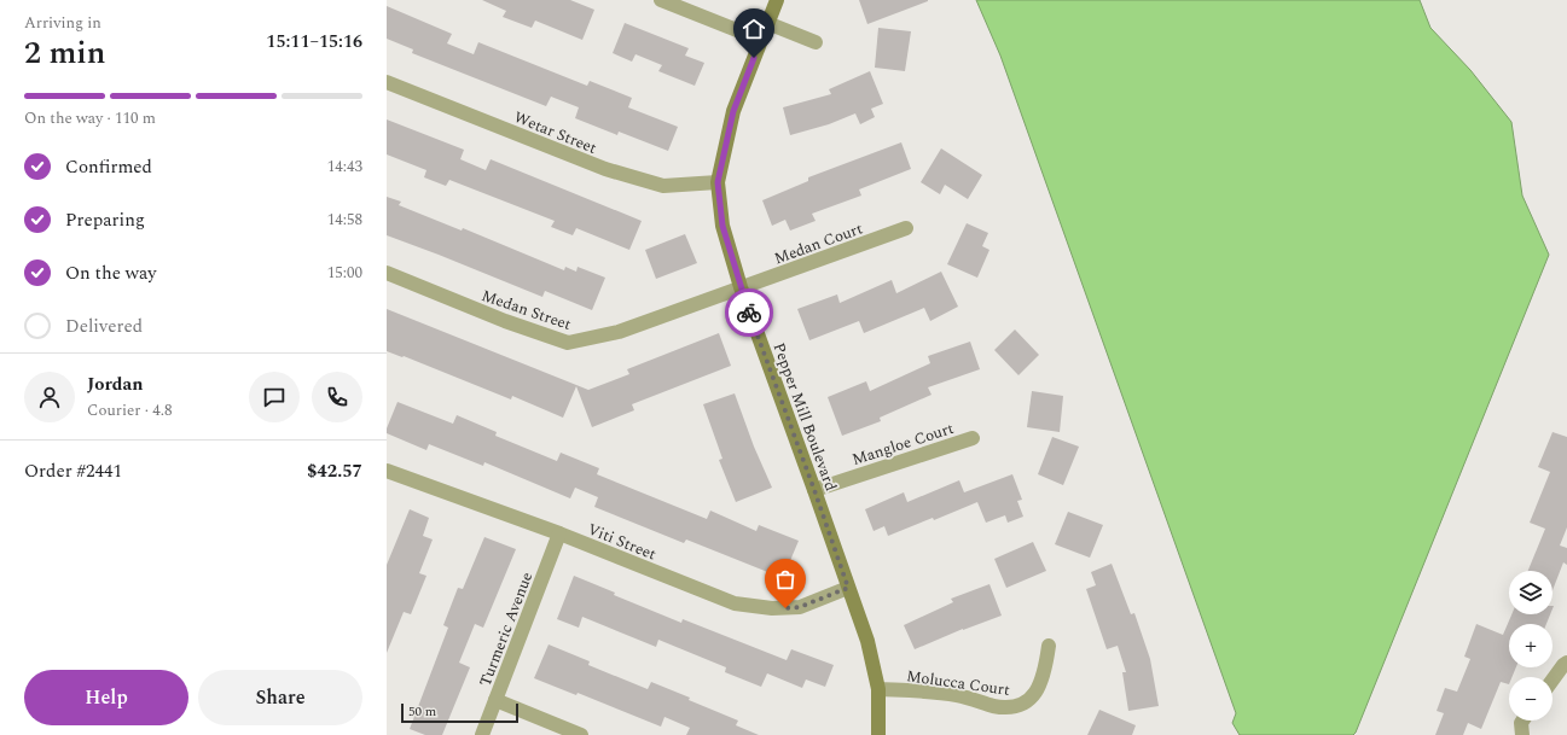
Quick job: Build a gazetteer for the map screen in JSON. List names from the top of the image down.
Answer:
{
  "streets": {
    "street": [
      "Wetar Street",
      "Medan Court",
      "Medan Street",
      "Pepper Mill Boulevard",
      "Mangloe Court",
      "Viti Street",
      "Turmeric Avenue",
      "Molucca Court"
    ]
  },
  "crossings": [
    ["Wetar Street", "Pepper Mill Boulevard"],
    ["Medan Court", "Medan Street"],
    ["Medan Court", "Pepper Mill Boulevard"],
    ["Medan Street", "Pepper Mill Boulevard"],
    ["Pepper Mill Boulevard", "Mangloe Court"],
    ["Pepper Mill Boulevard", "Viti Street"],
    ["Pepper Mill Boulevard", "Molucca Court"],
    ["Viti Street", "Turmeric Avenue"]
  ],
  "scale_bar": "50 m",
  "page": {
    "heading": ["2 min", "Arriving in", "15:11–15:16"],
    "panel": [
      "Jordan",
      "Courier · 4.8",
      "Order #2441",
      "$42.57"
    ],
    "bar": "On the way · 110 m",
    "list": [
      ["Confirmed", "14:43"],
      ["Preparing", "14:58"],
      ["On the way", "15:00"],
      "Delivered"
    ],
    "map_buttons": ["+", "−"],
    "buttons": ["Help", "Share"],
    "scale": "50 m"
  }
}
